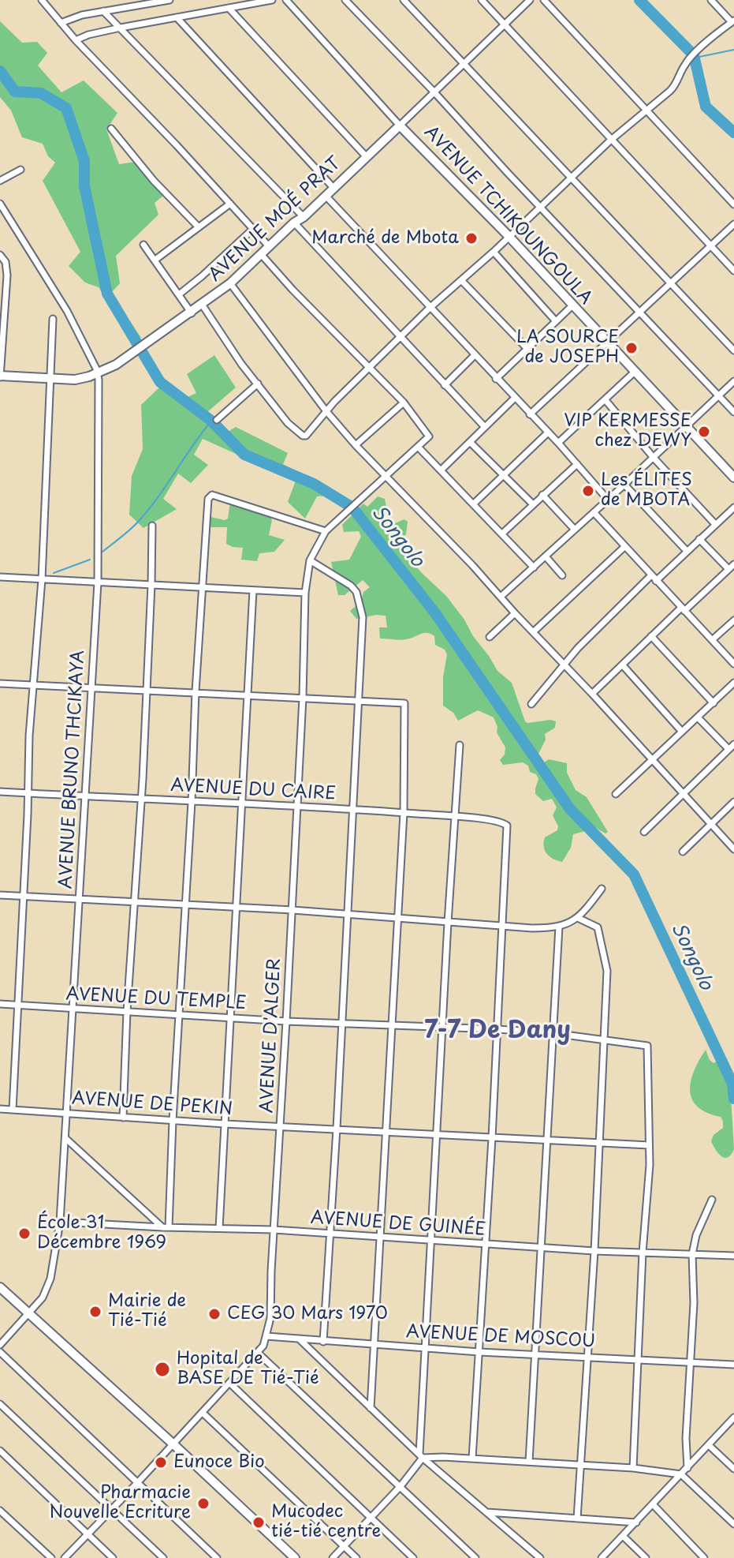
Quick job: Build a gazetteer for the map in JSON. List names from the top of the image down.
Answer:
{
  "streets": {
    "street": [
      "AVENUE TCHIKOUNGOULA",
      "AVENUE MOÉ PRAT",
      "AVENUE BRUNO THCIKAYA",
      "AVENUE DU CAIRE",
      "AVENUE DU TEMPLE",
      "AVENUE D'ALGER",
      "AVENUE DE PEKIN",
      "AVENUE DE GUINÉE",
      "AVENUE DE MOSCOU"
    ]
  },
  "crossings": [
    ["AVENUE TCHIKOUNGOULA", "AVENUE MOÉ PRAT"],
    ["AVENUE MOÉ PRAT", "AVENUE BRUNO THCIKAYA"],
    ["AVENUE BRUNO THCIKAYA", "AVENUE DU CAIRE"],
    ["AVENUE BRUNO THCIKAYA", "AVENUE DU TEMPLE"],
    ["AVENUE BRUNO THCIKAYA", "AVENUE DE PEKIN"],
    ["AVENUE BRUNO THCIKAYA", "AVENUE DE GUINÉE"],
    ["AVENUE DU CAIRE", "AVENUE D'ALGER"],
    ["AVENUE DU TEMPLE", "AVENUE D'ALGER"],
    ["AVENUE DU TEMPLE", "AVENUE DE PEKIN"],
    ["AVENUE D'ALGER", "AVENUE DE PEKIN"],
    ["AVENUE D'ALGER", "AVENUE DE GUINÉE"],
    ["AVENUE D'ALGER", "AVENUE DE MOSCOU"]
  ],
  "districts": ["7-7 De Dany"],
  "water": ["Songolo"],
  "places": [
    "Marché de Mbota",
    "LA SOURCE de JOSEPH",
    "VIP KERMESSE chez DEWY",
    "Les ÉLITES de MBOTA",
    "École 31 Décembre 1969",
    "Mairie de Tié-Tié",
    "CEG 30 Mars 1970",
    "Hopital de BASE DE Tié-Tié",
    "Eunoce Bio",
    "Pharmacie Nouvelle Ecriture",
    "Mucodec tié-tié centre"
  ]
}
